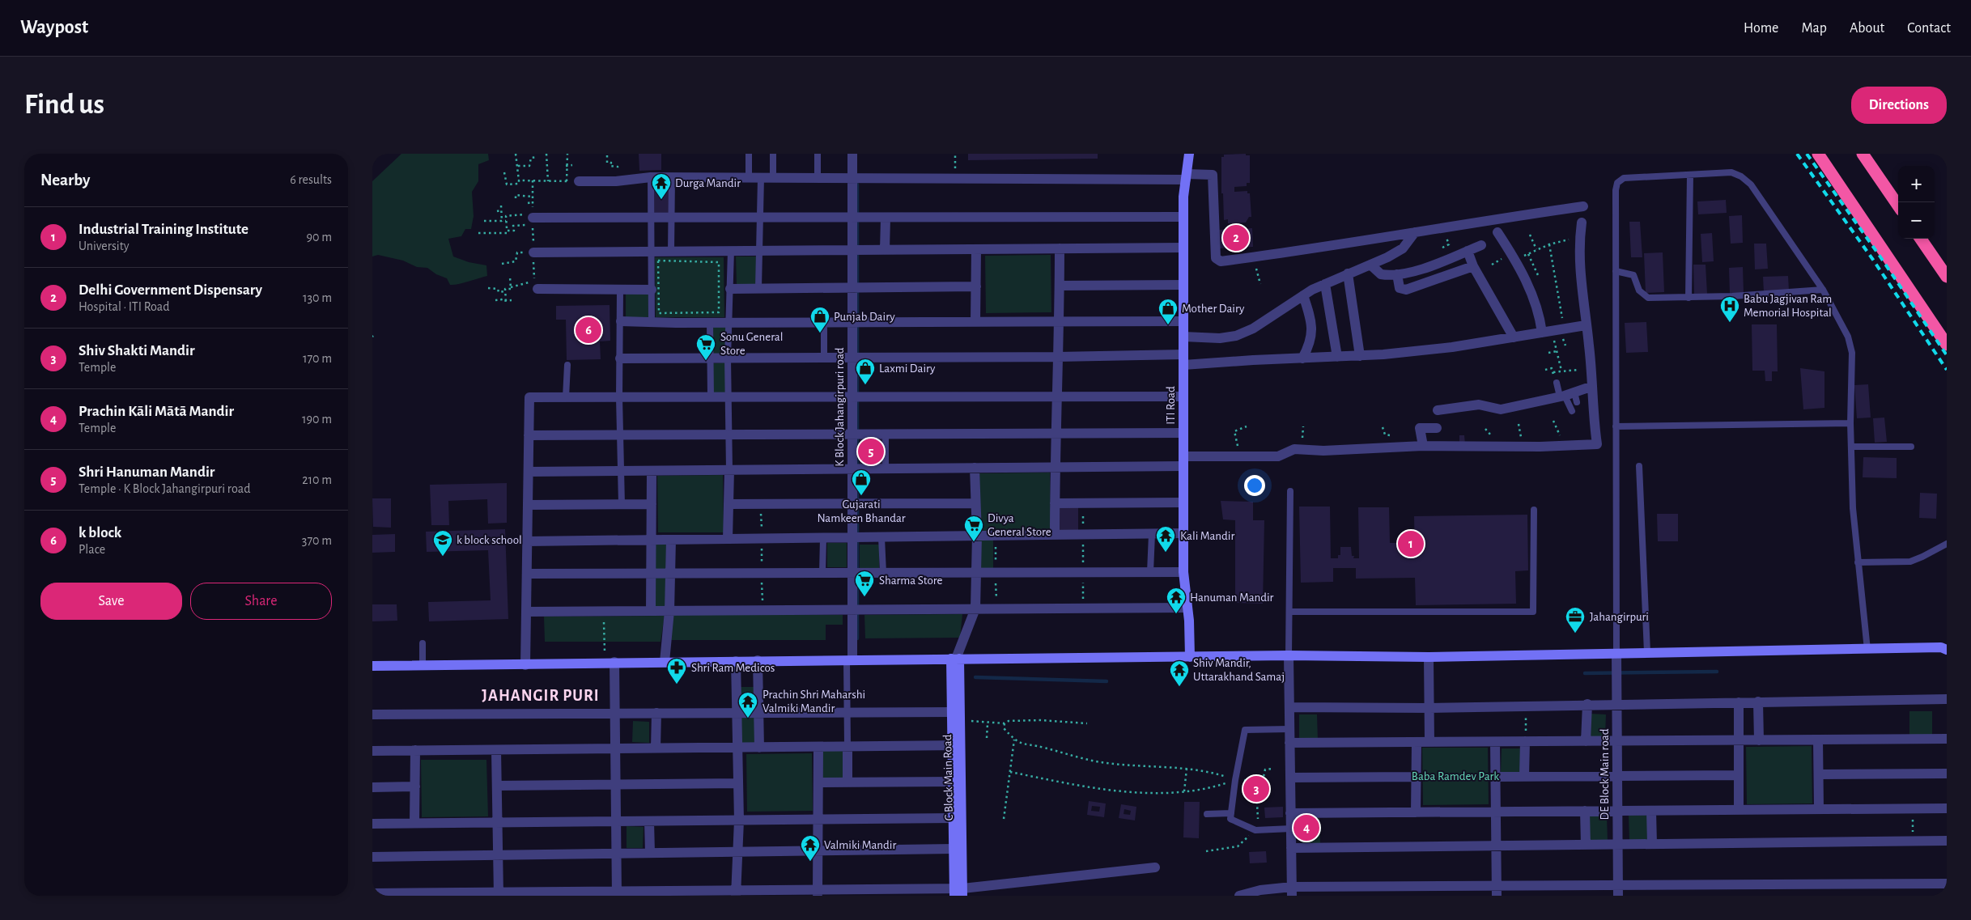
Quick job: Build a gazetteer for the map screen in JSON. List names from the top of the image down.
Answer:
{
  "streets": {
    "street": [
      "ITI Road",
      "K Block Jahangirpuri road",
      "DE Block Main road",
      "C Block Main Road"
    ]
  },
  "districts": ["JAHANGIR PURI"],
  "parks": ["Baba Ramdev Park"],
  "places": {
    "temple": [
      "Durga Mandir",
      "Kali Mandir",
      "Hanuman Mandir",
      "Shiv Mandir, Uttarakhand Samaj",
      "Prachin Shri Maharshi Valmiki Mandir",
      "Valmiki Mandir"
    ],
    "hospital": ["Babu Jagjivan Ram Memorial Hospital"],
    "shop": [
      "Mother Dairy",
      "Punjab Dairy",
      "Laxmi Dairy",
      "Gujarati Namkeen Bhandar"
    ],
    "supermarket": ["Sonu General Store", "Divya General Store", "Sharma Store"],
    "school or university": ["k block school"],
    "office": ["Jahangirpuri"],
    "pharmacy": ["Shri Ram Medicos"]
  },
  "page": {
    "header": "Waypost",
    "nav": [
      "Home",
      "Map",
      "About",
      "Contact"
    ],
    "buttons": [
      "Directions",
      ["Save", "Share"]
    ],
    "title": "Find us",
    "heading": ["Nearby", "6 results"],
    "map_buttons": ["+", "−"],
    "list": [
      {
        "mark": "1",
        "name": "Industrial Training Institute",
        "note": "University",
        "value": "90 m"
      },
      {
        "mark": "2",
        "name": "Delhi Government Dispensary",
        "note": "Hospital · ITI Road",
        "value": "130 m"
      },
      {
        "mark": "3",
        "name": "Shiv Shakti Mandir",
        "note": "Temple",
        "value": "170 m"
      },
      {
        "mark": "4",
        "name": "Prachin Kāli Mātā Mandir",
        "note": "Temple",
        "value": "190 m"
      },
      {
        "mark": "5",
        "name": "Shri Hanuman Mandir",
        "note": "Temple · K Block Jahangirpuri road",
        "value": "210 m"
      },
      {
        "mark": "6",
        "name": "k block",
        "note": "Place",
        "value": "370 m"
      }
    ],
    "pins": [
      "2",
      "6",
      "5",
      "1",
      "3",
      "4"
    ]
  }
}
